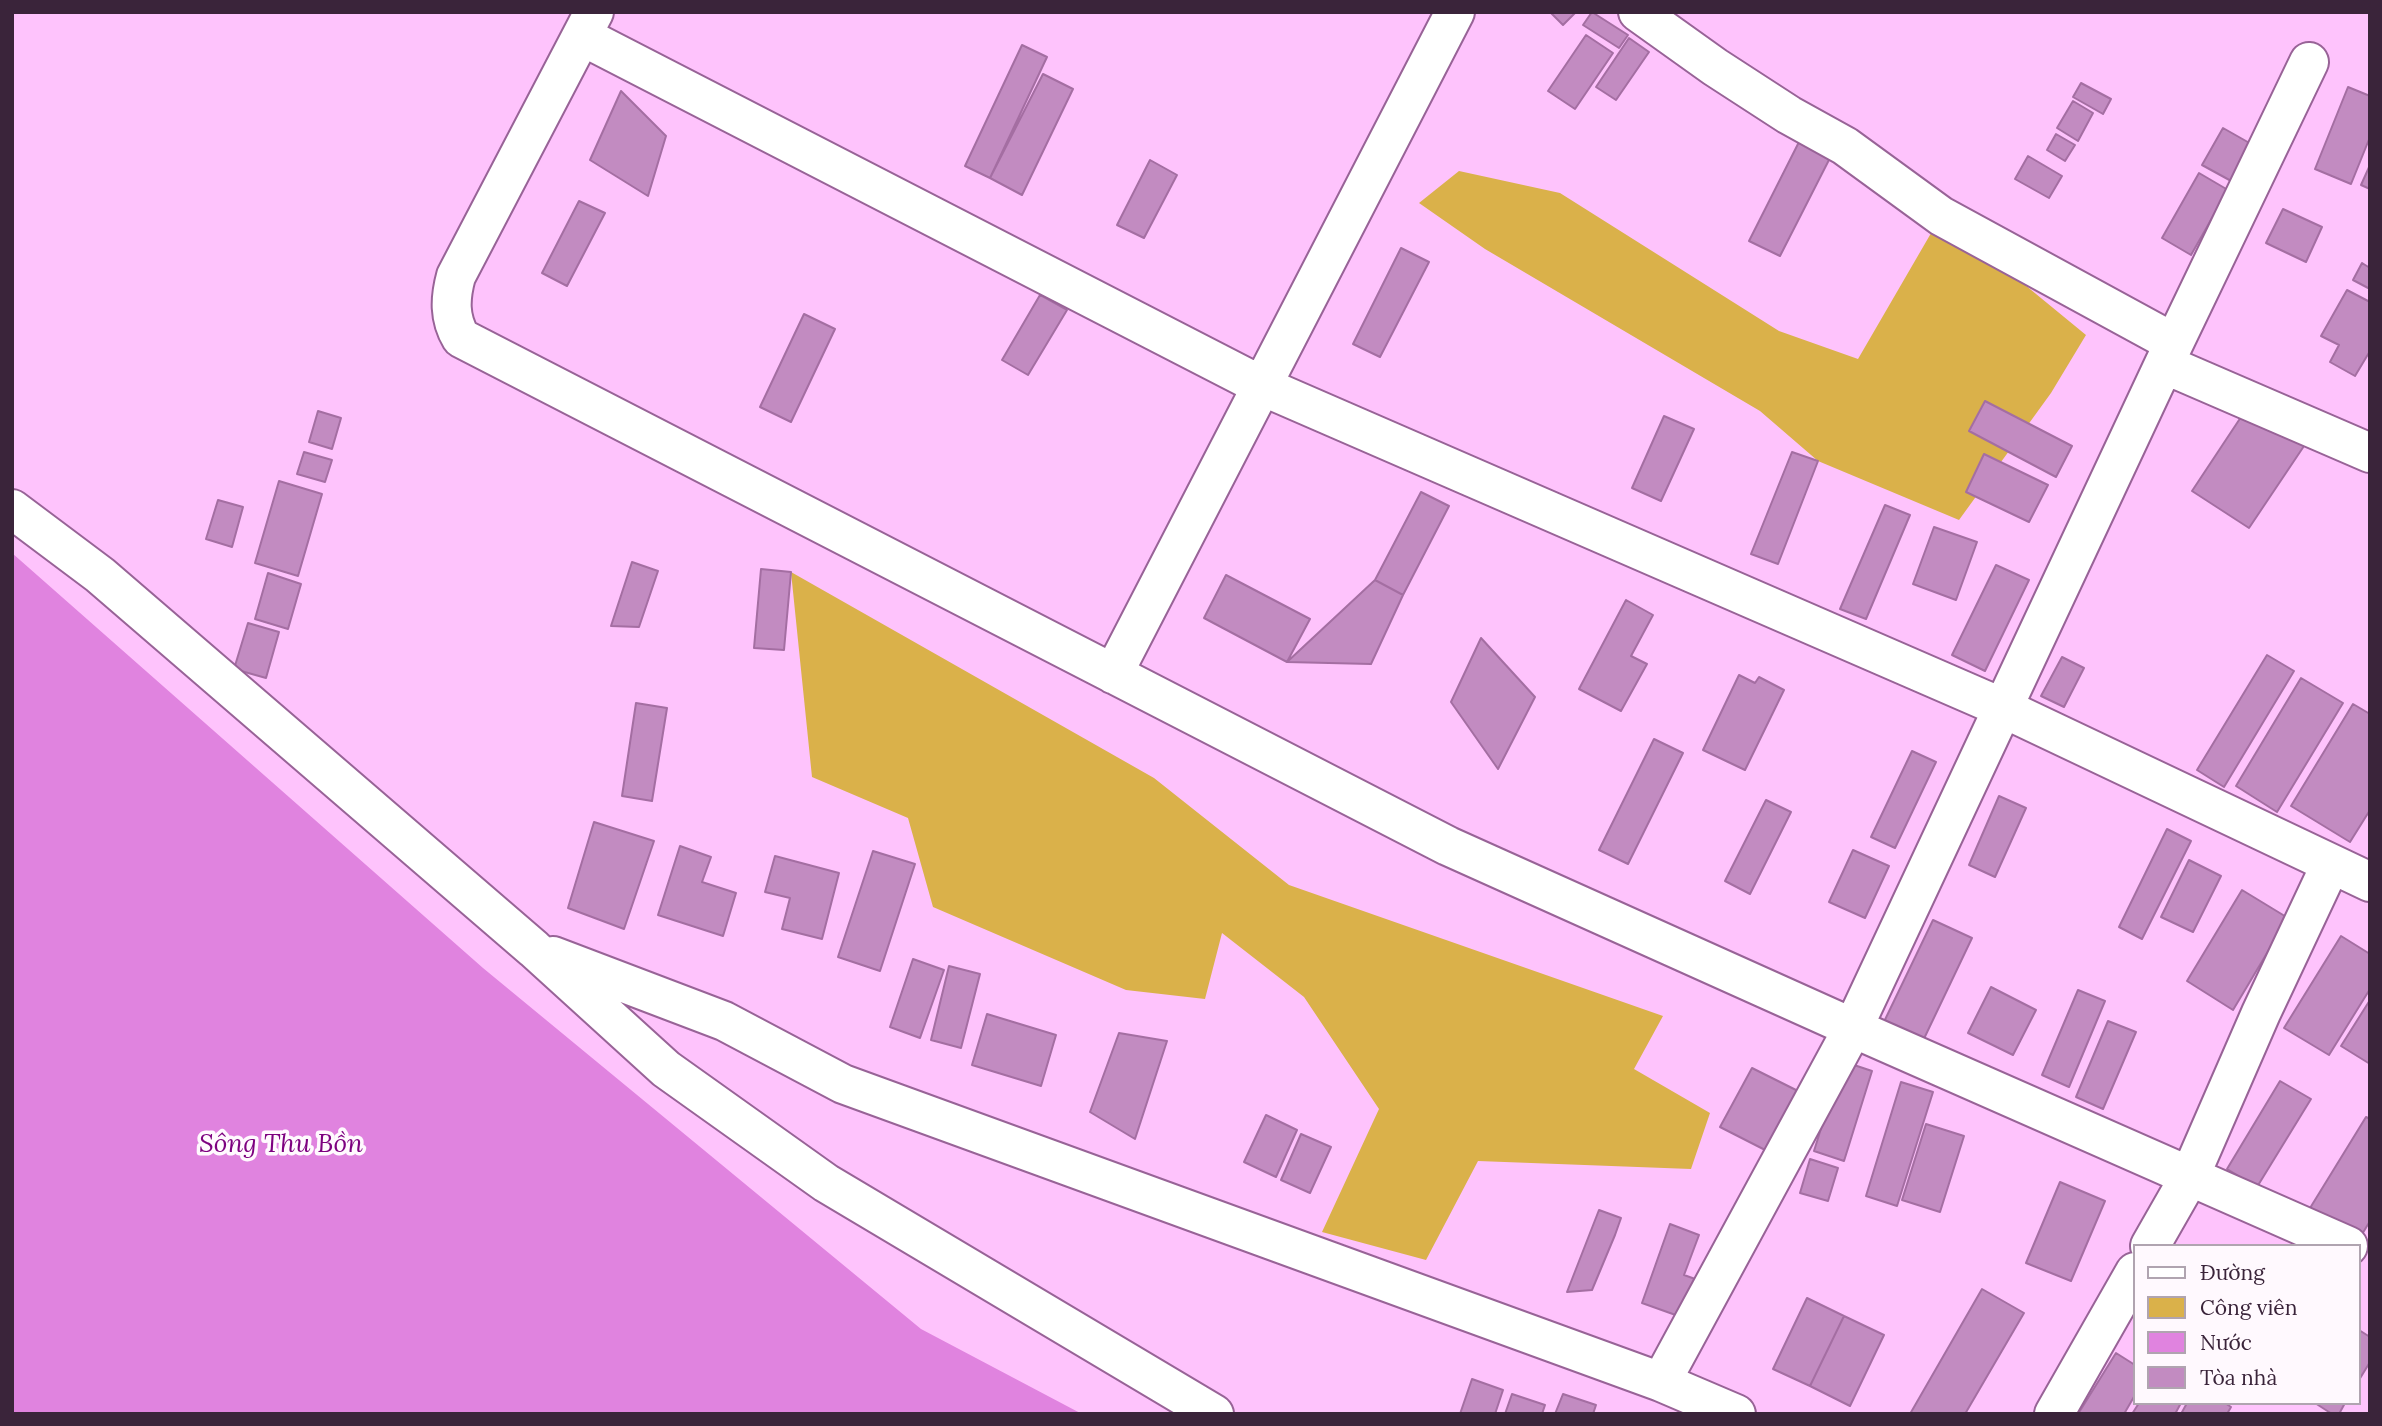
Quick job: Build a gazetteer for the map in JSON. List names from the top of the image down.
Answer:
{
  "water": ["Sông Thu Bồn"],
  "legend": [
    "Đường",
    "Công viên",
    "Nước",
    "Tòa nhà"
  ]
}
